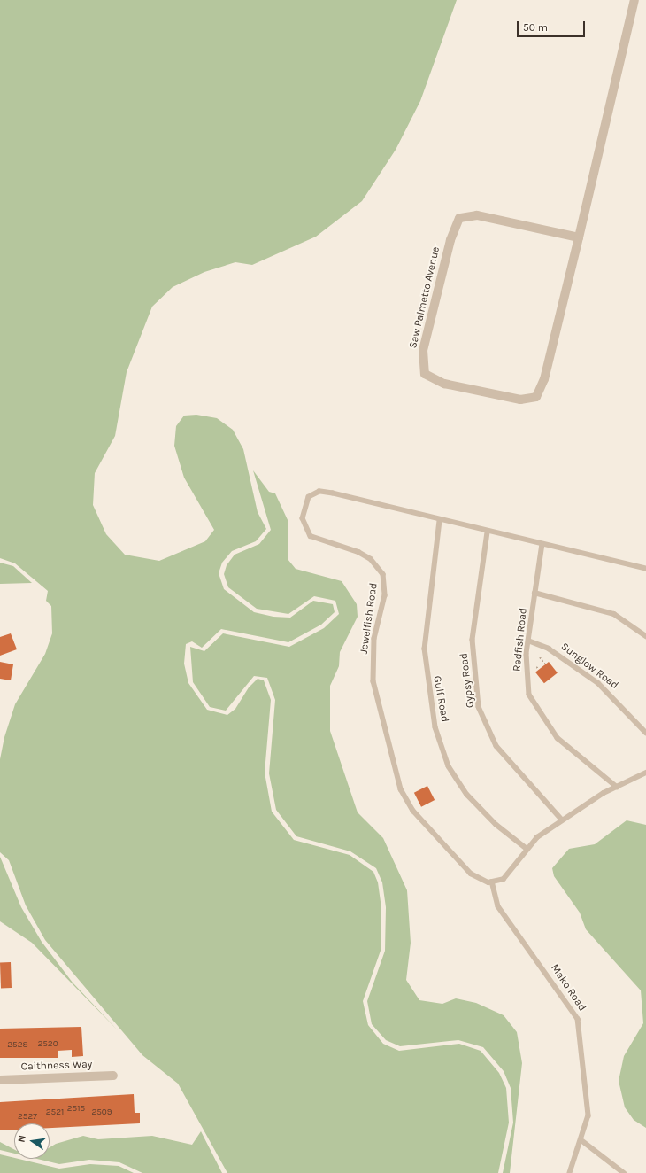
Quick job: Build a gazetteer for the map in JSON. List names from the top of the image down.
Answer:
{
  "streets": {
    "street": ["Saw Palmetto Avenue", "Caithness Way"],
    "lane": [
      "Jewelfish Road",
      "Redfish Road",
      "Sunglow Road",
      "Gypsy Road",
      "Gulf Road",
      "Mako Road"
    ]
  },
  "crossings": [
    ["Jewelfish Road", "Redfish Road"],
    ["Jewelfish Road", "Gypsy Road"],
    ["Jewelfish Road", "Gulf Road"],
    ["Jewelfish Road", "Mako Road"],
    ["Redfish Road", "Sunglow Road"]
  ],
  "house_numbers": [
    "2520",
    "2528",
    "2515",
    "2521",
    "2509",
    "2527"
  ],
  "scale_bar": "50 m",
  "north": "left"
}
